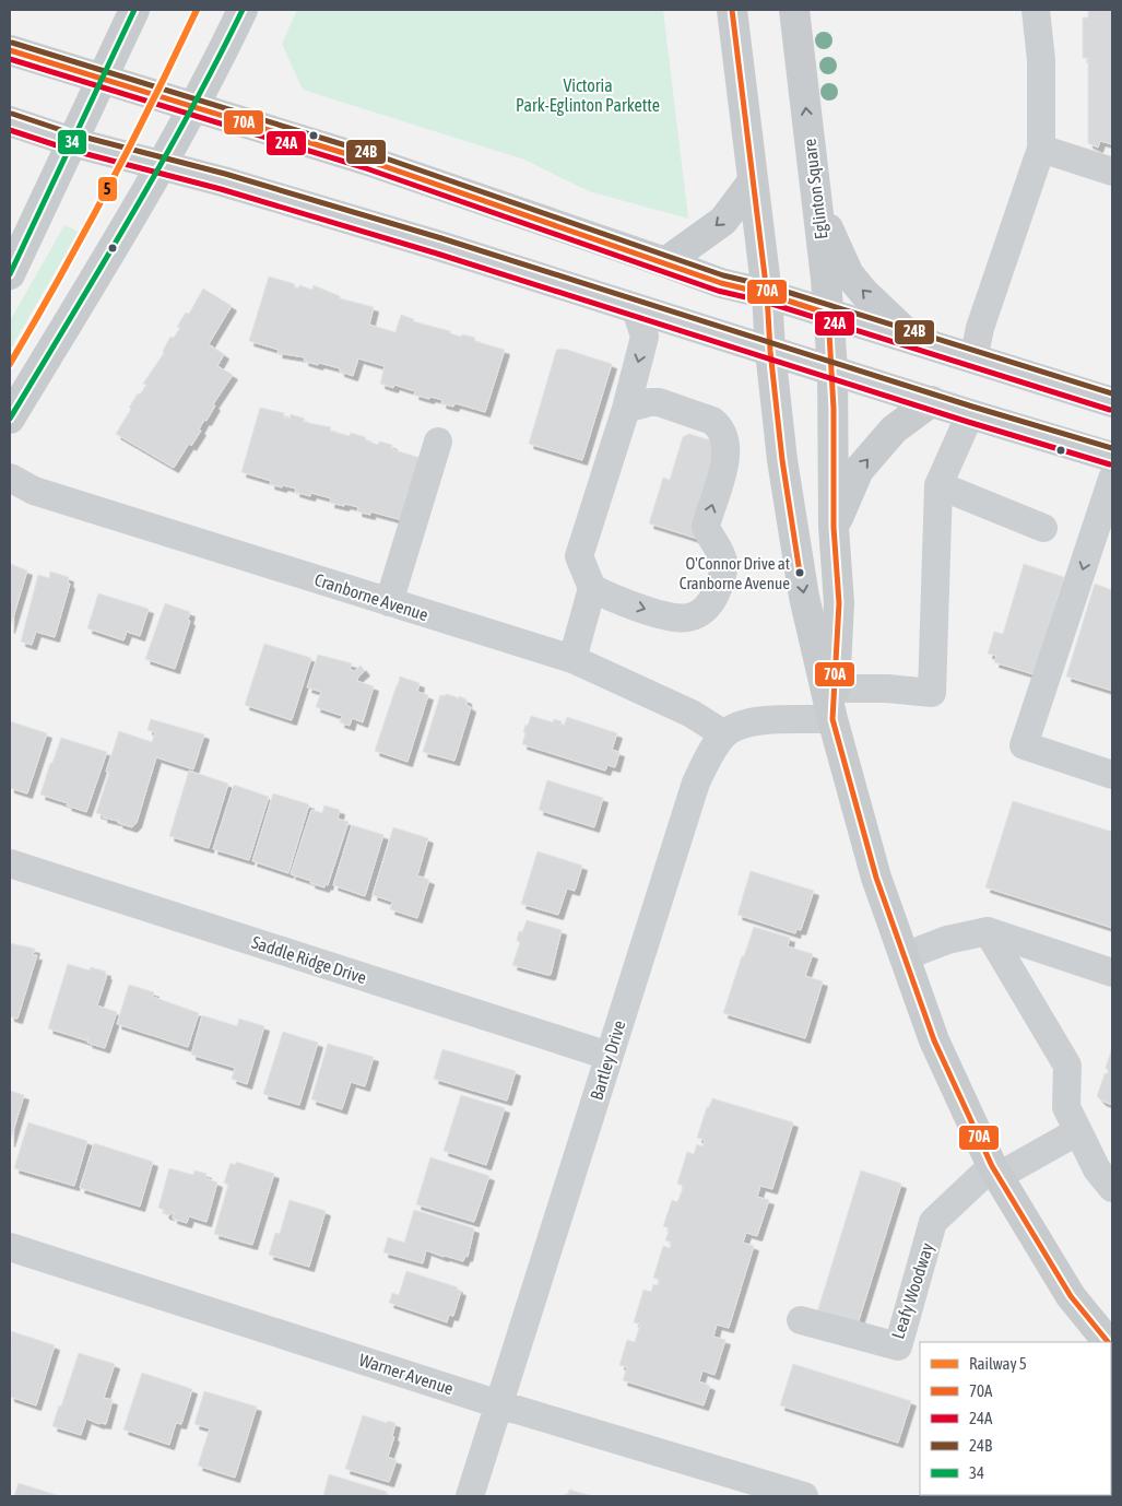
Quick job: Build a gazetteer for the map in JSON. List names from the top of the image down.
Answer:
{
  "streets": {
    "main road": ["Eglinton Square"],
    "street": [
      "Cranborne Avenue",
      "Saddle Ridge Drive",
      "Bartley Drive",
      "Leafy Woodway",
      "Warner Avenue"
    ]
  },
  "crossings": [
    ["Cranborne Avenue", "Bartley Drive"],
    ["Saddle Ridge Drive", "Bartley Drive"],
    ["Bartley Drive", "Warner Avenue"]
  ],
  "parks": ["Victoria Park-Eglinton Parkette"],
  "places": ["O'Connor Drive at Cranborne Avenue"],
  "lines": [
    "rail line 5",
    "transit line 70A",
    "transit line 34",
    "transit line 24B",
    "transit line 24A"
  ],
  "legend": [
    "Railway 5",
    "70A",
    "24A",
    "24B",
    "34"
  ]
}
